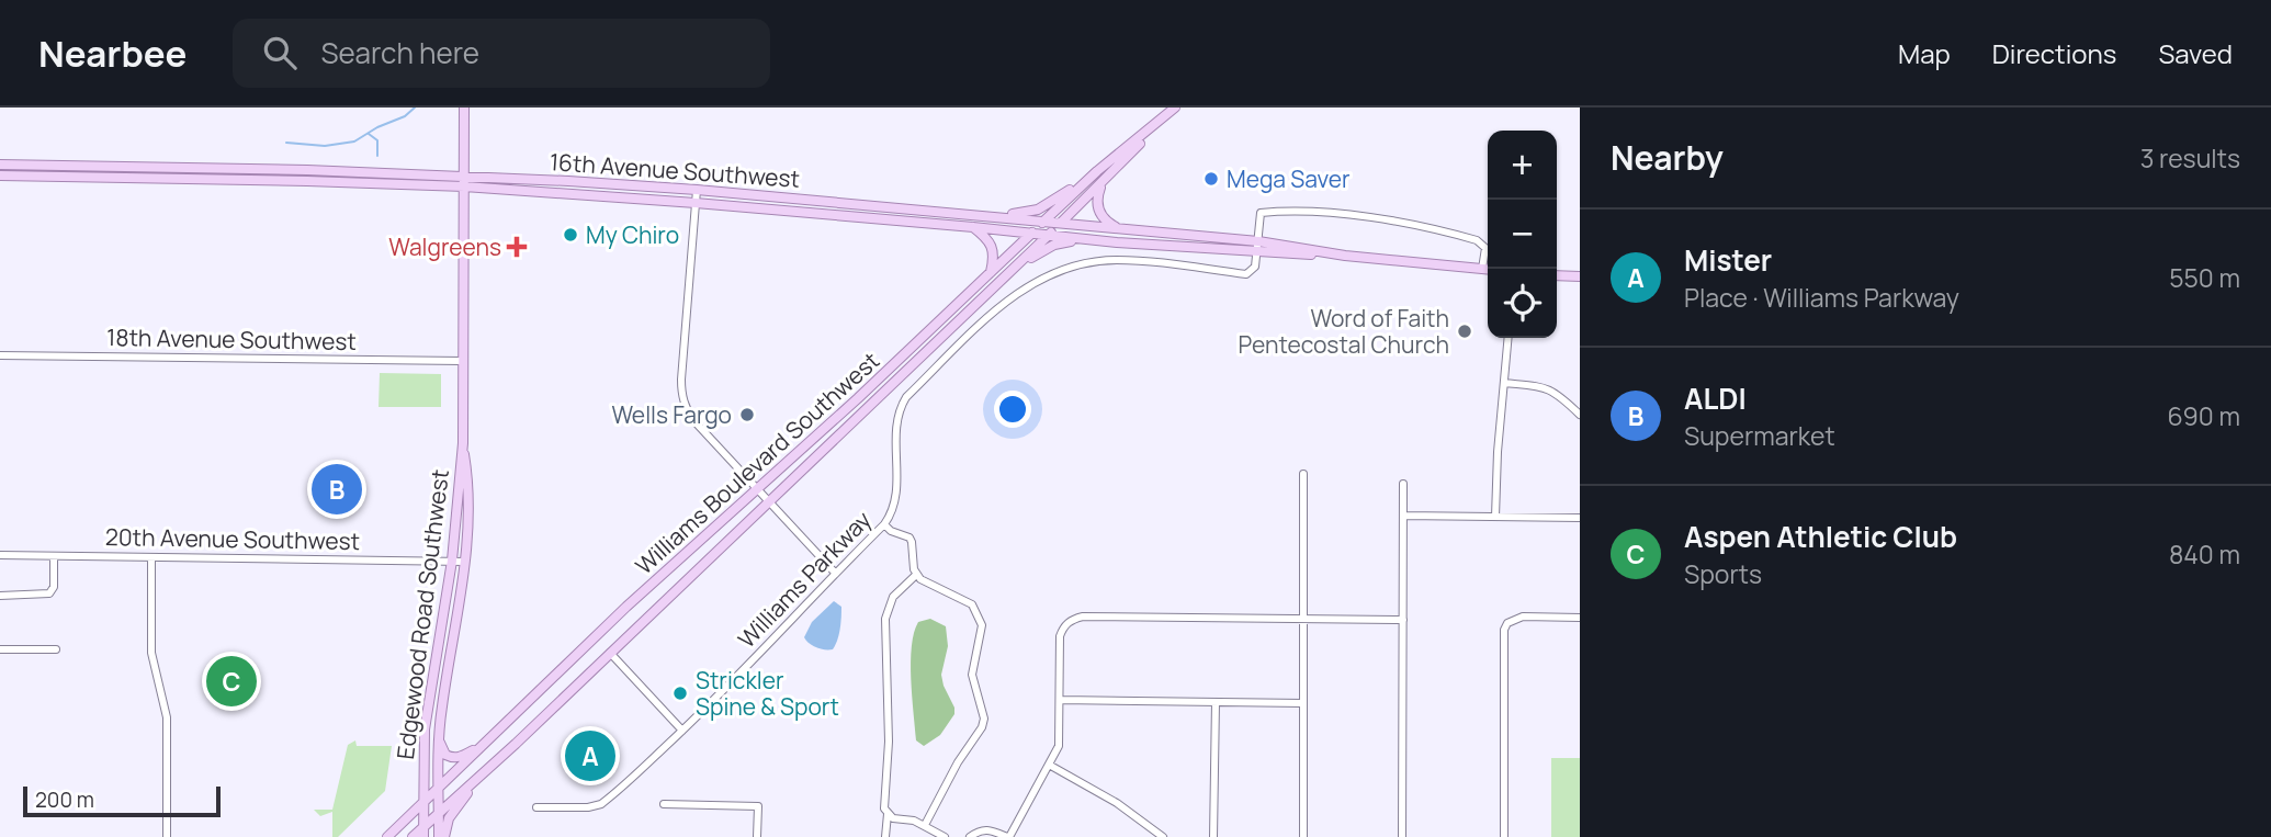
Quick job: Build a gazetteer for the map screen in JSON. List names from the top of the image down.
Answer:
{
  "streets": {
    "main road": ["16th Avenue Southwest", "Williams Boulevard Southwest", "Edgewood Road Southwest"],
    "street": ["18th Avenue Southwest", "20th Avenue Southwest", "Williams Parkway"]
  },
  "crossings": [
    ["16th Avenue Southwest", "Williams Boulevard Southwest"],
    ["16th Avenue Southwest", "Williams Parkway"],
    ["16th Avenue Southwest", "Edgewood Road Southwest"],
    ["18th Avenue Southwest", "Edgewood Road Southwest"],
    ["Williams Boulevard Southwest", "Edgewood Road Southwest"],
    ["20th Avenue Southwest", "Edgewood Road Southwest"]
  ],
  "places": {
    "other": [
      "Mega Saver",
      "My Chiro",
      "Word of Faith Pentecostal Church",
      "Wells Fargo",
      "Strickler Spine & Sport"
    ],
    "health": ["Walgreens"]
  },
  "scale_bar": "200 m",
  "page": {
    "header": "Nearbee",
    "search": "Search here",
    "nav": ["Map", "Directions", "Saved"],
    "heading": ["Nearby", "3 results"],
    "map_buttons": ["+", "−"],
    "list": [
      {
        "mark": "A",
        "name": "Mister",
        "note": "Place · Williams Parkway",
        "value": "550 m"
      },
      {
        "mark": "B",
        "name": "ALDI",
        "note": "Supermarket",
        "value": "690 m"
      },
      {
        "mark": "C",
        "name": "Aspen Athletic Club",
        "note": "Sports",
        "value": "840 m"
      }
    ],
    "pins": ["B", "C", "A"],
    "scale": "200 m"
  }
}
